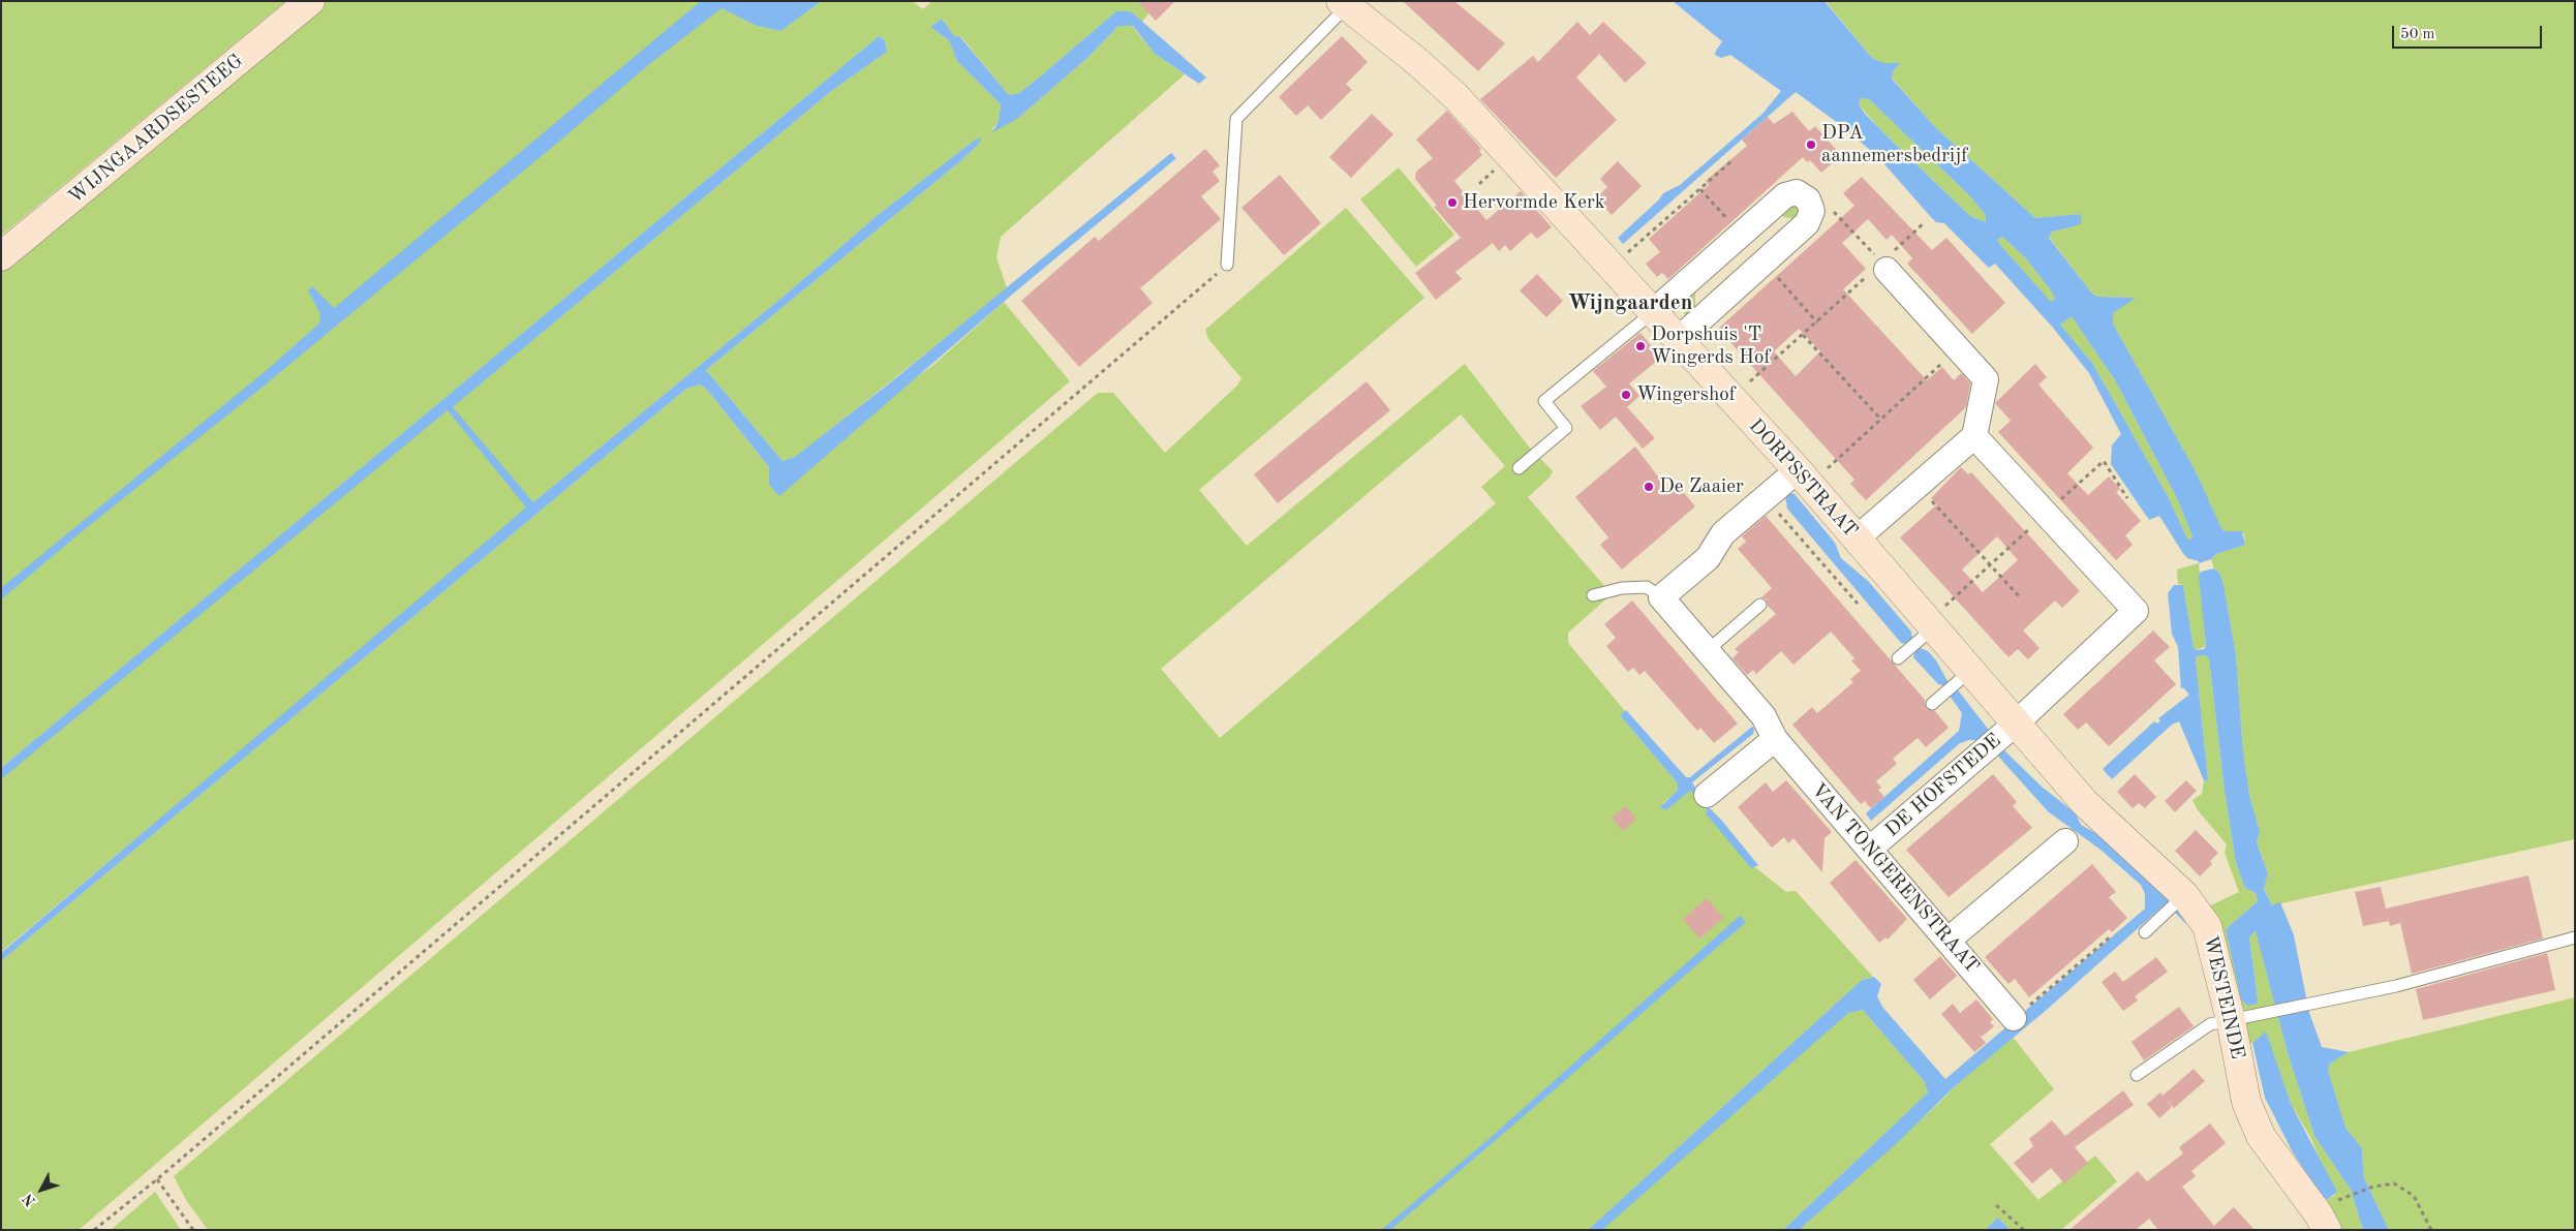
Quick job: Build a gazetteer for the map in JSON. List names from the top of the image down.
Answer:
{
  "streets": {
    "street": [
      "WIJNGAARDSESTEEG",
      "DORPSSTRAAT",
      "DE HOFSTEDE",
      "VAN TONGERENSTRAAT",
      "WESTEINDE"
    ]
  },
  "crossings": [
    ["DORPSSTRAAT", "DE HOFSTEDE"],
    ["DORPSSTRAAT", "WESTEINDE"],
    ["DE HOFSTEDE", "VAN TONGERENSTRAAT"],
    ["DE HOFSTEDE", "WESTEINDE"]
  ],
  "districts": ["Wijngaarden"],
  "places": [
    "DPA aannemersbedrijf",
    "Hervormde Kerk",
    "Dorpshuis 'T Wingerds Hof",
    "Wingershof",
    "De Zaaier"
  ],
  "scale_bar": "50 m",
  "north": "bottom left"
}
